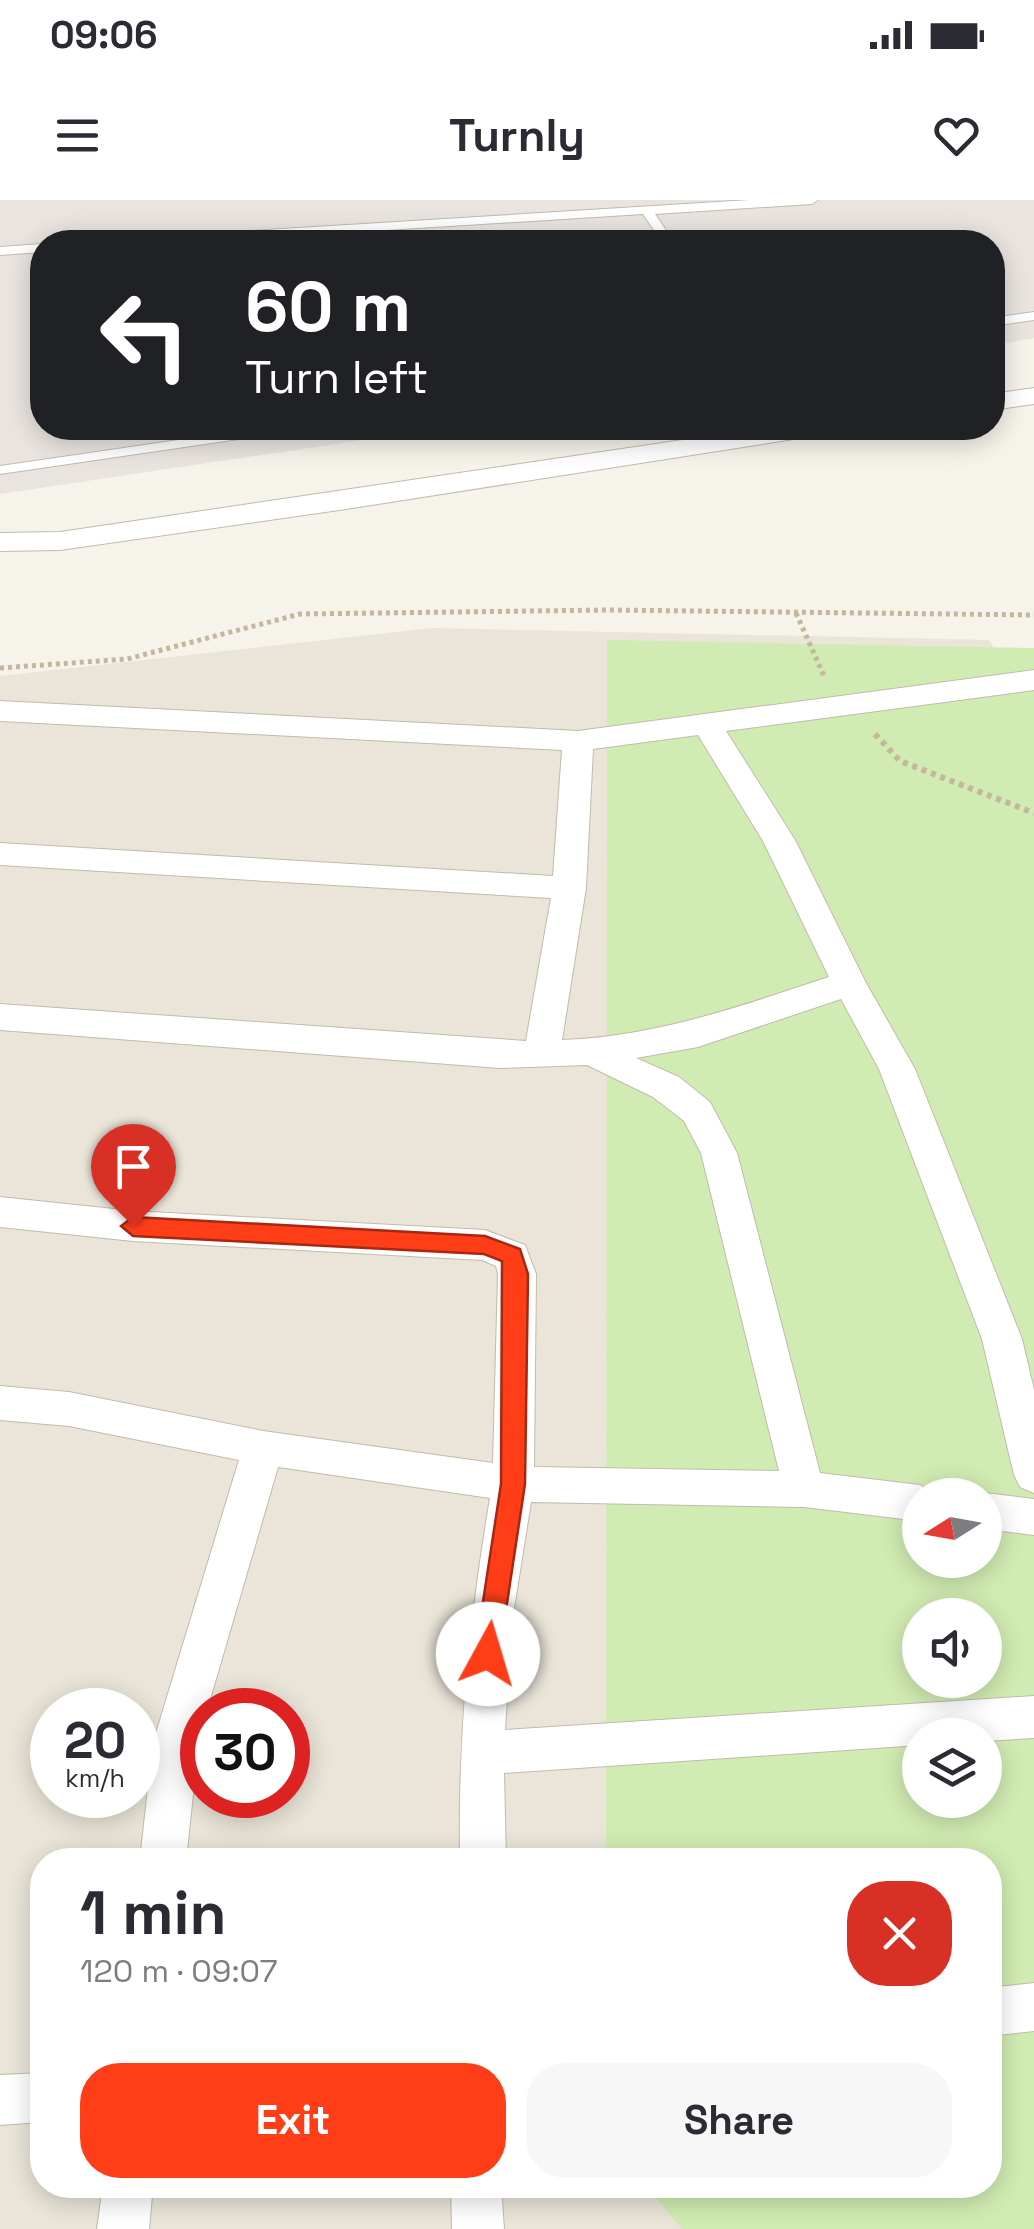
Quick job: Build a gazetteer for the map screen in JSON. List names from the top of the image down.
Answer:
{
  "north": "left",
  "page": {
    "status": "09:06",
    "header": "Turnly",
    "turn": ["60 m", "Turn left"],
    "speed": "20 km/h",
    "limit": "30",
    "heading": ["1 min", "120 m · 09:07"],
    "buttons": ["Exit", "Share"]
  }
}
